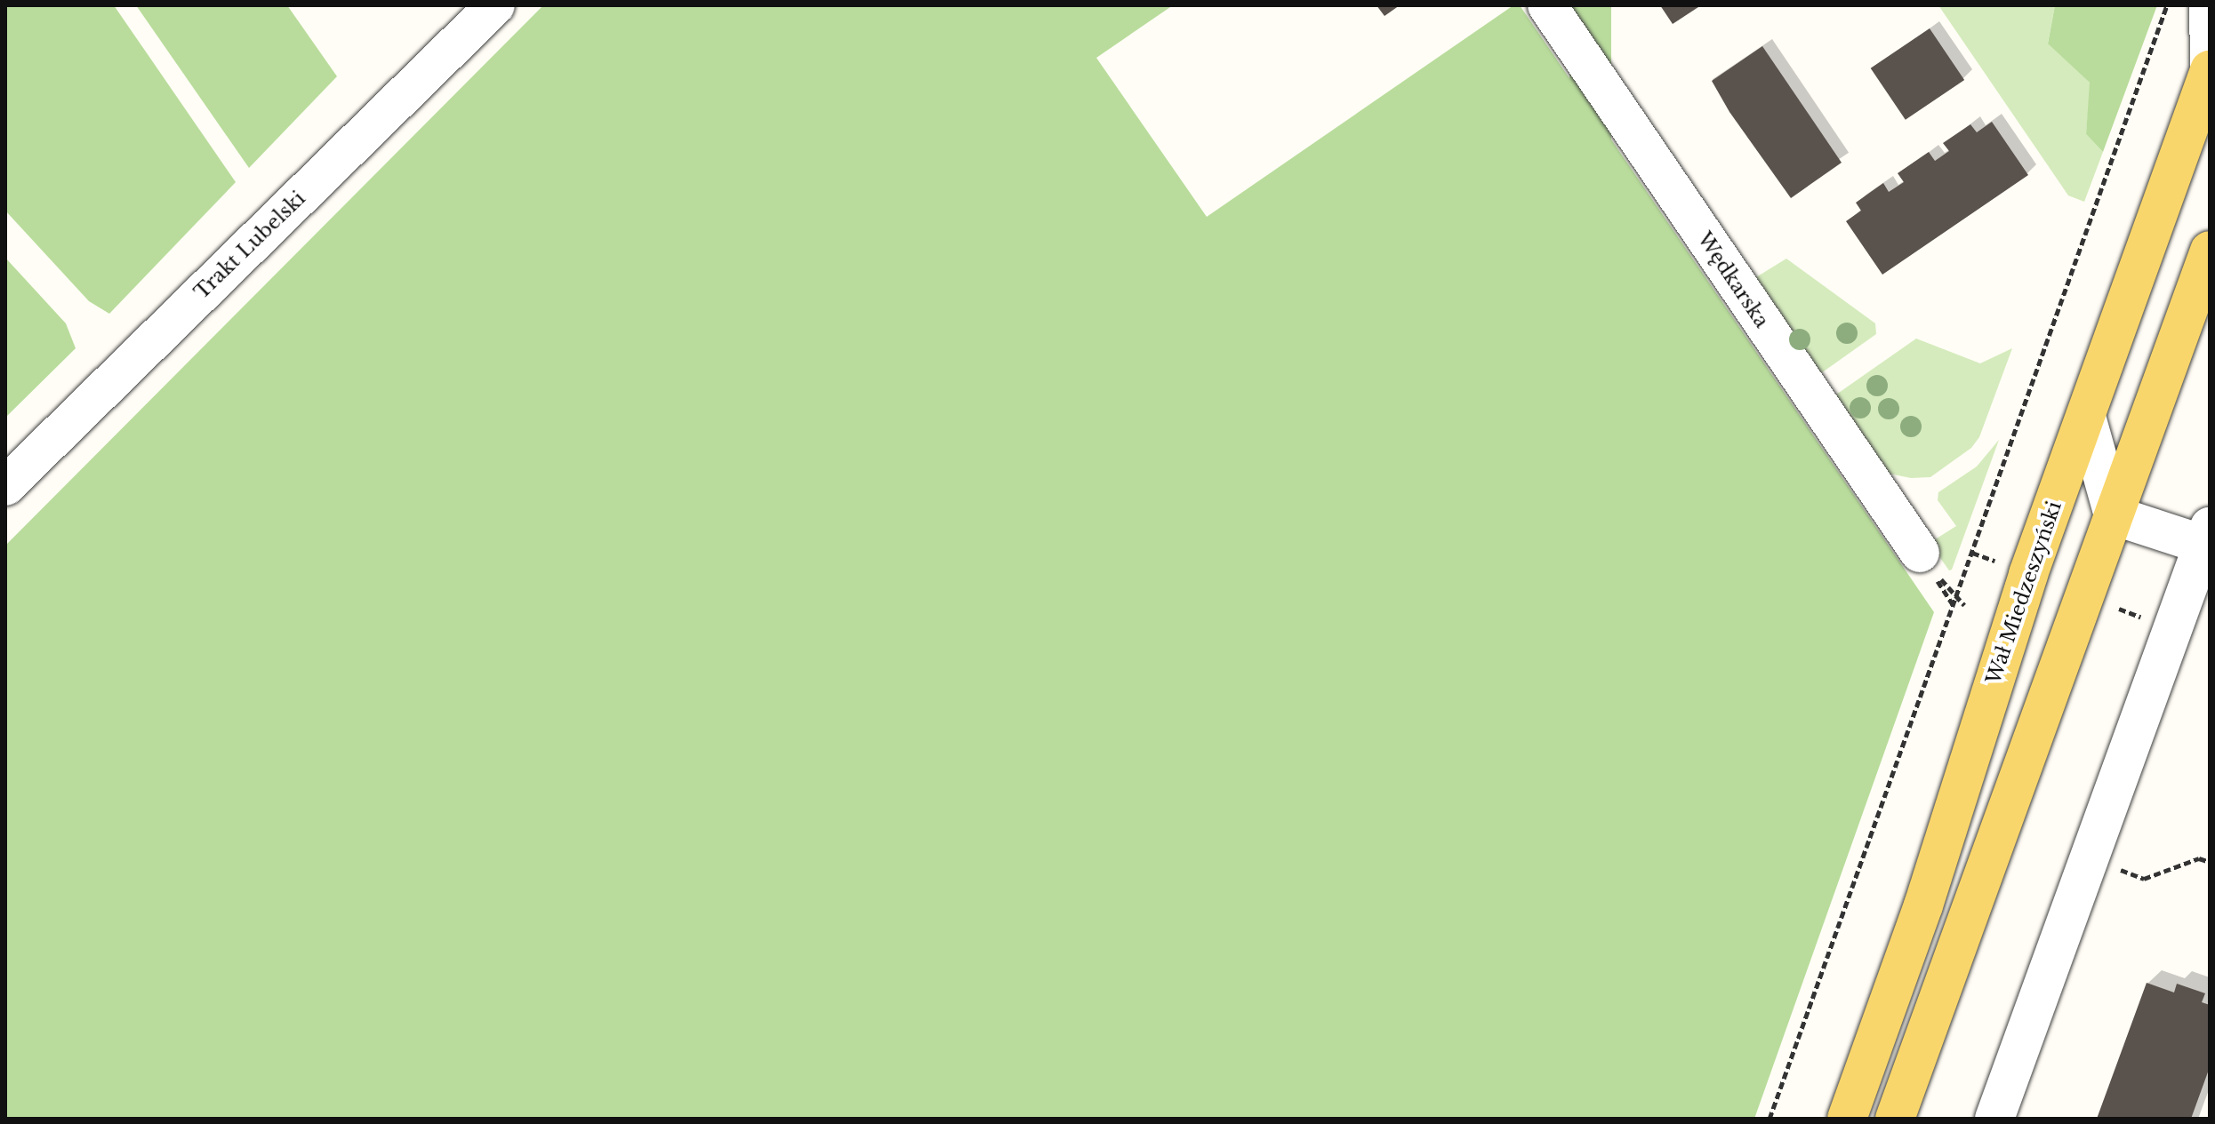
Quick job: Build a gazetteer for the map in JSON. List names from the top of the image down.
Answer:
{
  "streets": {
    "main road": ["Wał Miedzeszyński"],
    "street": ["Trakt Lubelski", "Wędkarska"]
  }
}
